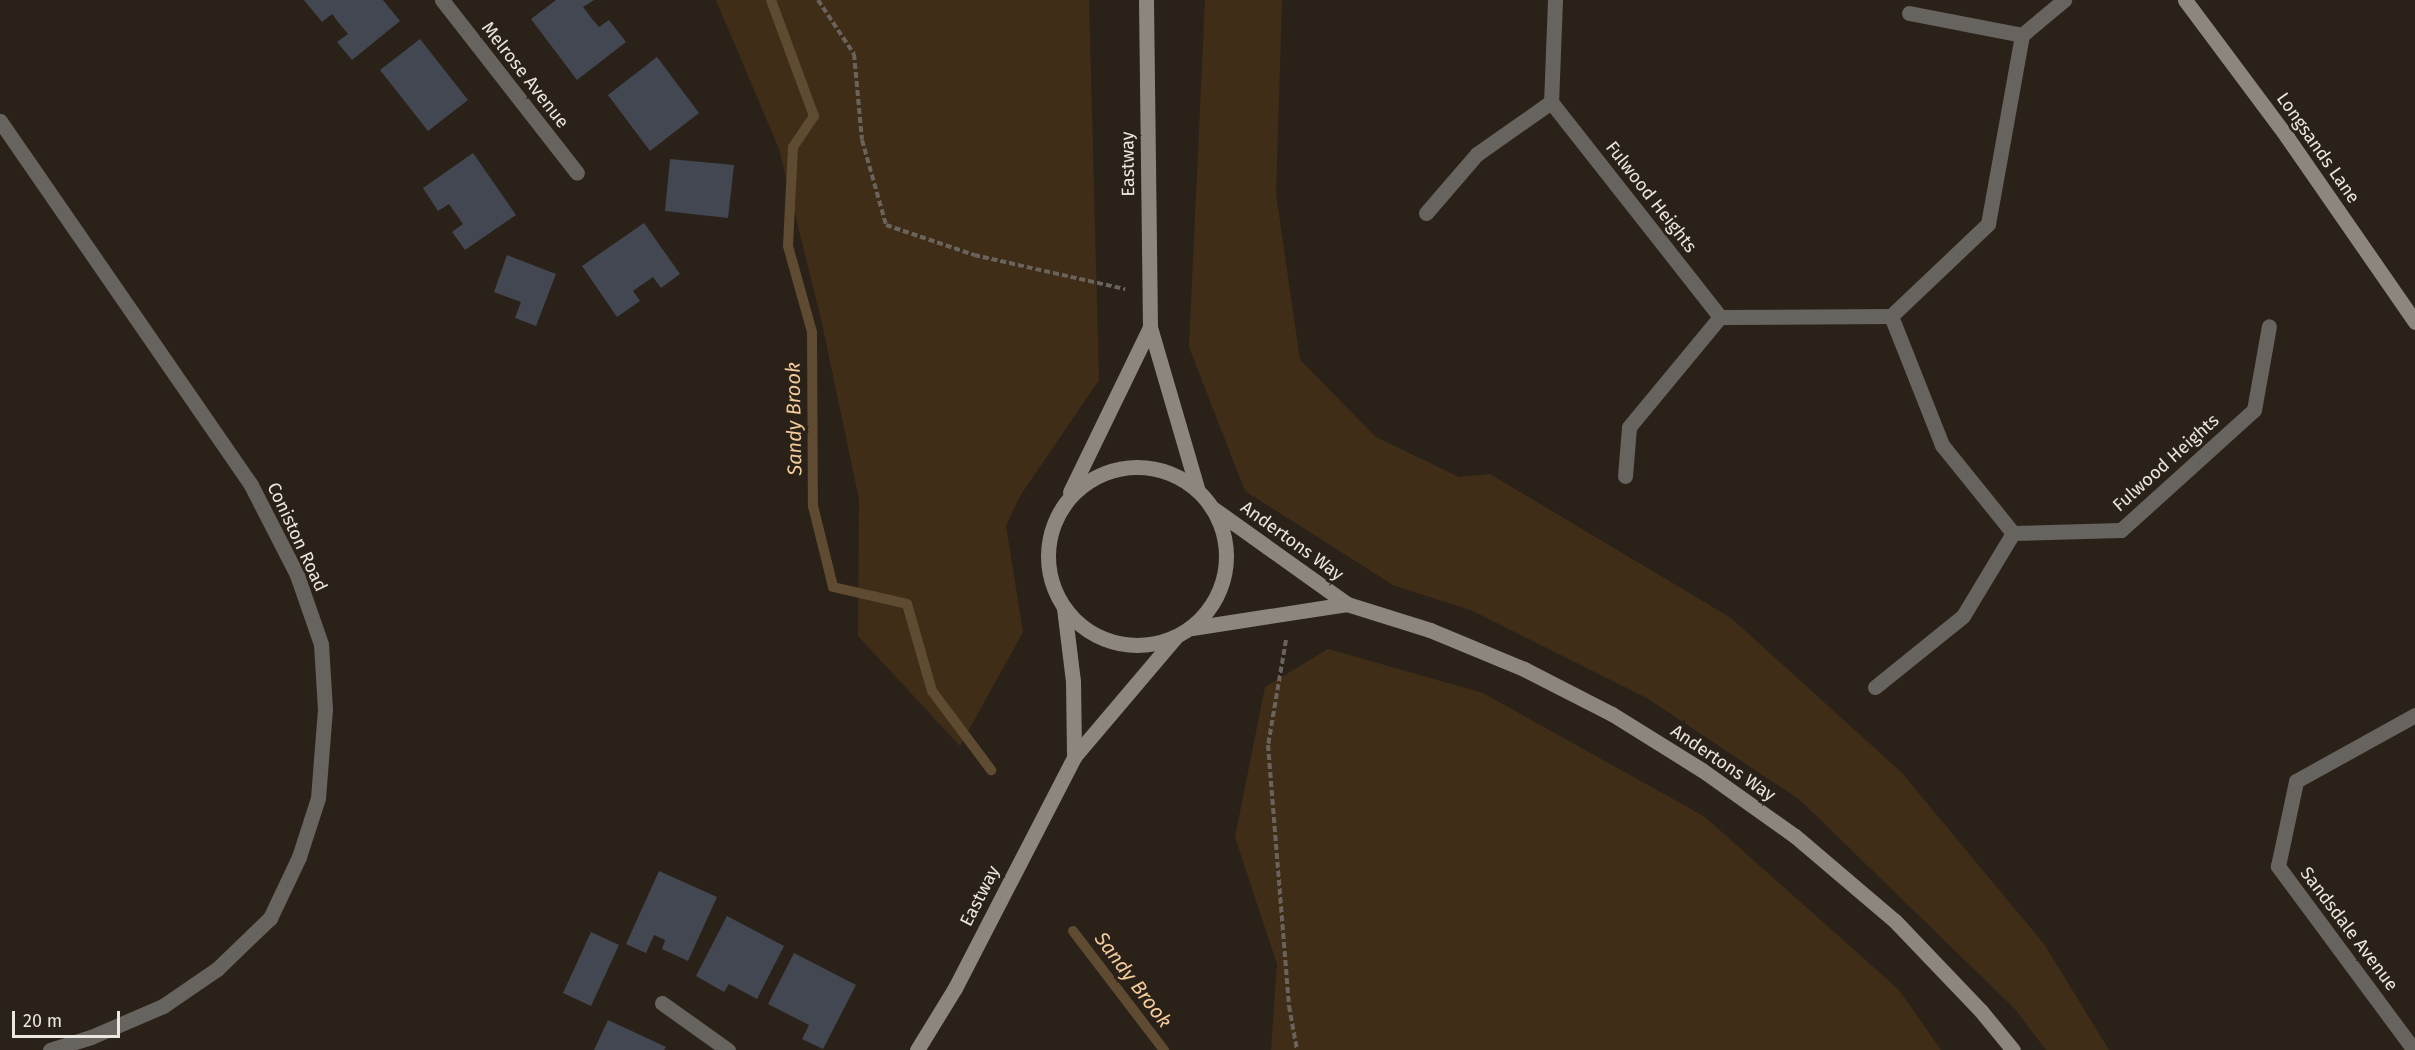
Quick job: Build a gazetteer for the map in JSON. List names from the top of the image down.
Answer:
{
  "streets": {
    "main road": ["Longsands Lane", "Eastway", "Andertons Way"],
    "street": [
      "Melrose Avenue",
      "Fulwood Heights",
      "Coniston Road",
      "Sandsdale Avenue"
    ]
  },
  "crossings": [
    ["Eastway", "Andertons Way"]
  ],
  "water": ["Sandy Brook"],
  "scale_bar": "20 m"
}
